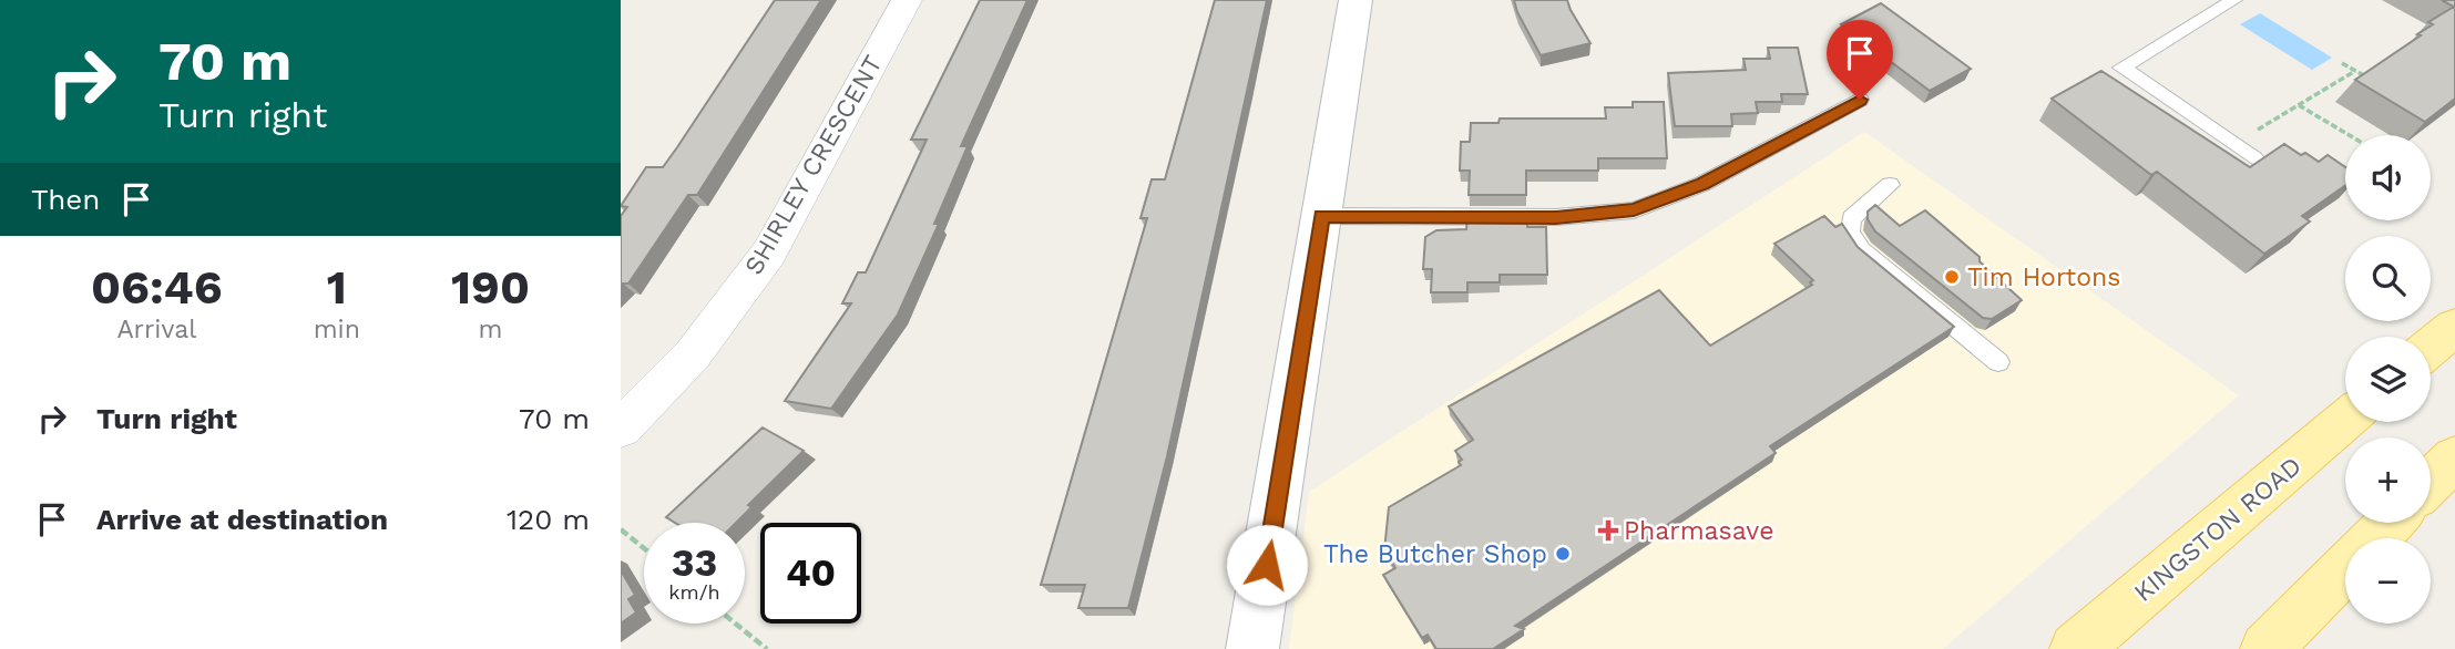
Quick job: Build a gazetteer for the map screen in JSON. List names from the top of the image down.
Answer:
{
  "streets": {
    "main road": ["KINGSTON ROAD"],
    "street": ["SHIRLEY CRESCENT"]
  },
  "places": {
    "other": ["Tim Hortons", "The Butcher Shop"],
    "health": ["Pharmasave"]
  },
  "page": {
    "turn": ["70 m", "Turn right"],
    "map_buttons": ["+", "−"],
    "then": "Then",
    "eta": [
      "06:46",
      "Arrival",
      "1",
      "min",
      "190",
      "m"
    ],
    "list": [
      {
        "name": "Turn right",
        "value": "70 m"
      },
      {
        "name": "Arrive at destination",
        "value": "120 m"
      }
    ],
    "speed": "33 km/h",
    "limit": "40"
  }
}
